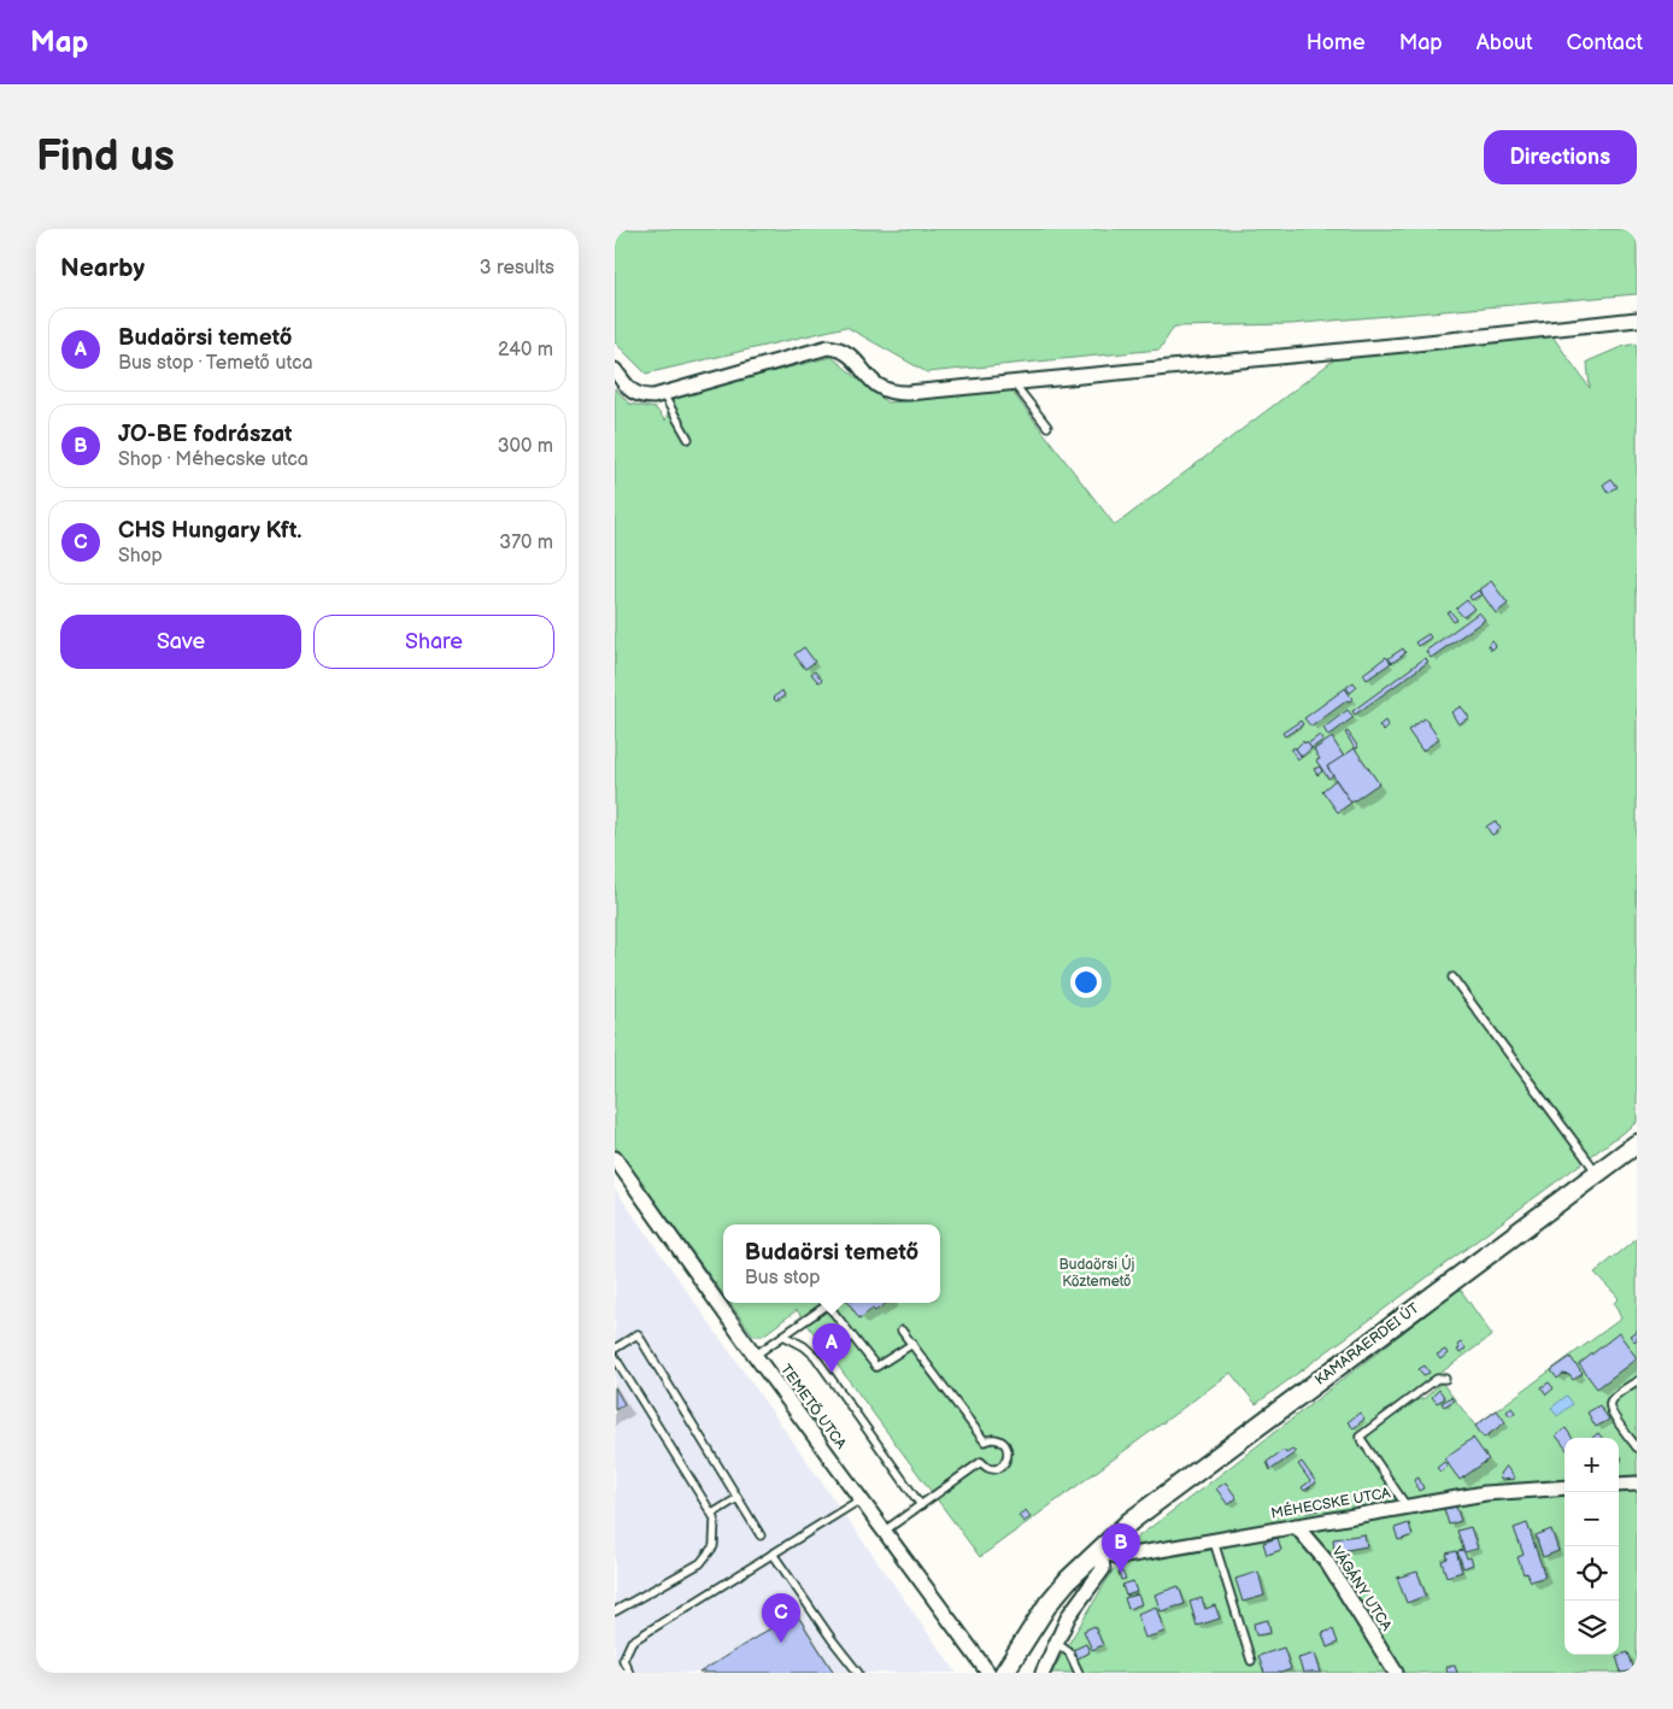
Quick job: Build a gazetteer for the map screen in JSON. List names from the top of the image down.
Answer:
{
  "streets": {
    "street": [
      "KAMARAERDEI ÚT",
      "TEMETŐ UTCA",
      "MÉHECSKE UTCA",
      "VÁGÁNY UTCA"
    ]
  },
  "crossings": [
    ["KAMARAERDEI ÚT", "MÉHECSKE UTCA"],
    ["MÉHECSKE UTCA", "VÁGÁNY UTCA"]
  ],
  "parks": ["Budaörsi Új Köztemető"],
  "page": {
    "header": "Map",
    "nav": [
      "Home",
      "Map",
      "About",
      "Contact"
    ],
    "buttons": [
      "Directions",
      ["Save", "Share"]
    ],
    "title": "Find us",
    "heading": ["Nearby", "3 results"],
    "list": [
      {
        "mark": "A",
        "name": "Budaörsi temető",
        "note": "Bus stop · Temető utca",
        "value": "240 m"
      },
      {
        "mark": "B",
        "name": "JO-BE fodrászat",
        "note": "Shop · Méhecske utca",
        "value": "300 m"
      },
      {
        "mark": "C",
        "name": "CHS Hungary Kft.",
        "note": "Shop",
        "value": "370 m"
      }
    ],
    "popup": ["Budaörsi temető", "Bus stop"],
    "pins": ["A", "B", "C"],
    "map_buttons": ["+", "−"]
  }
}
